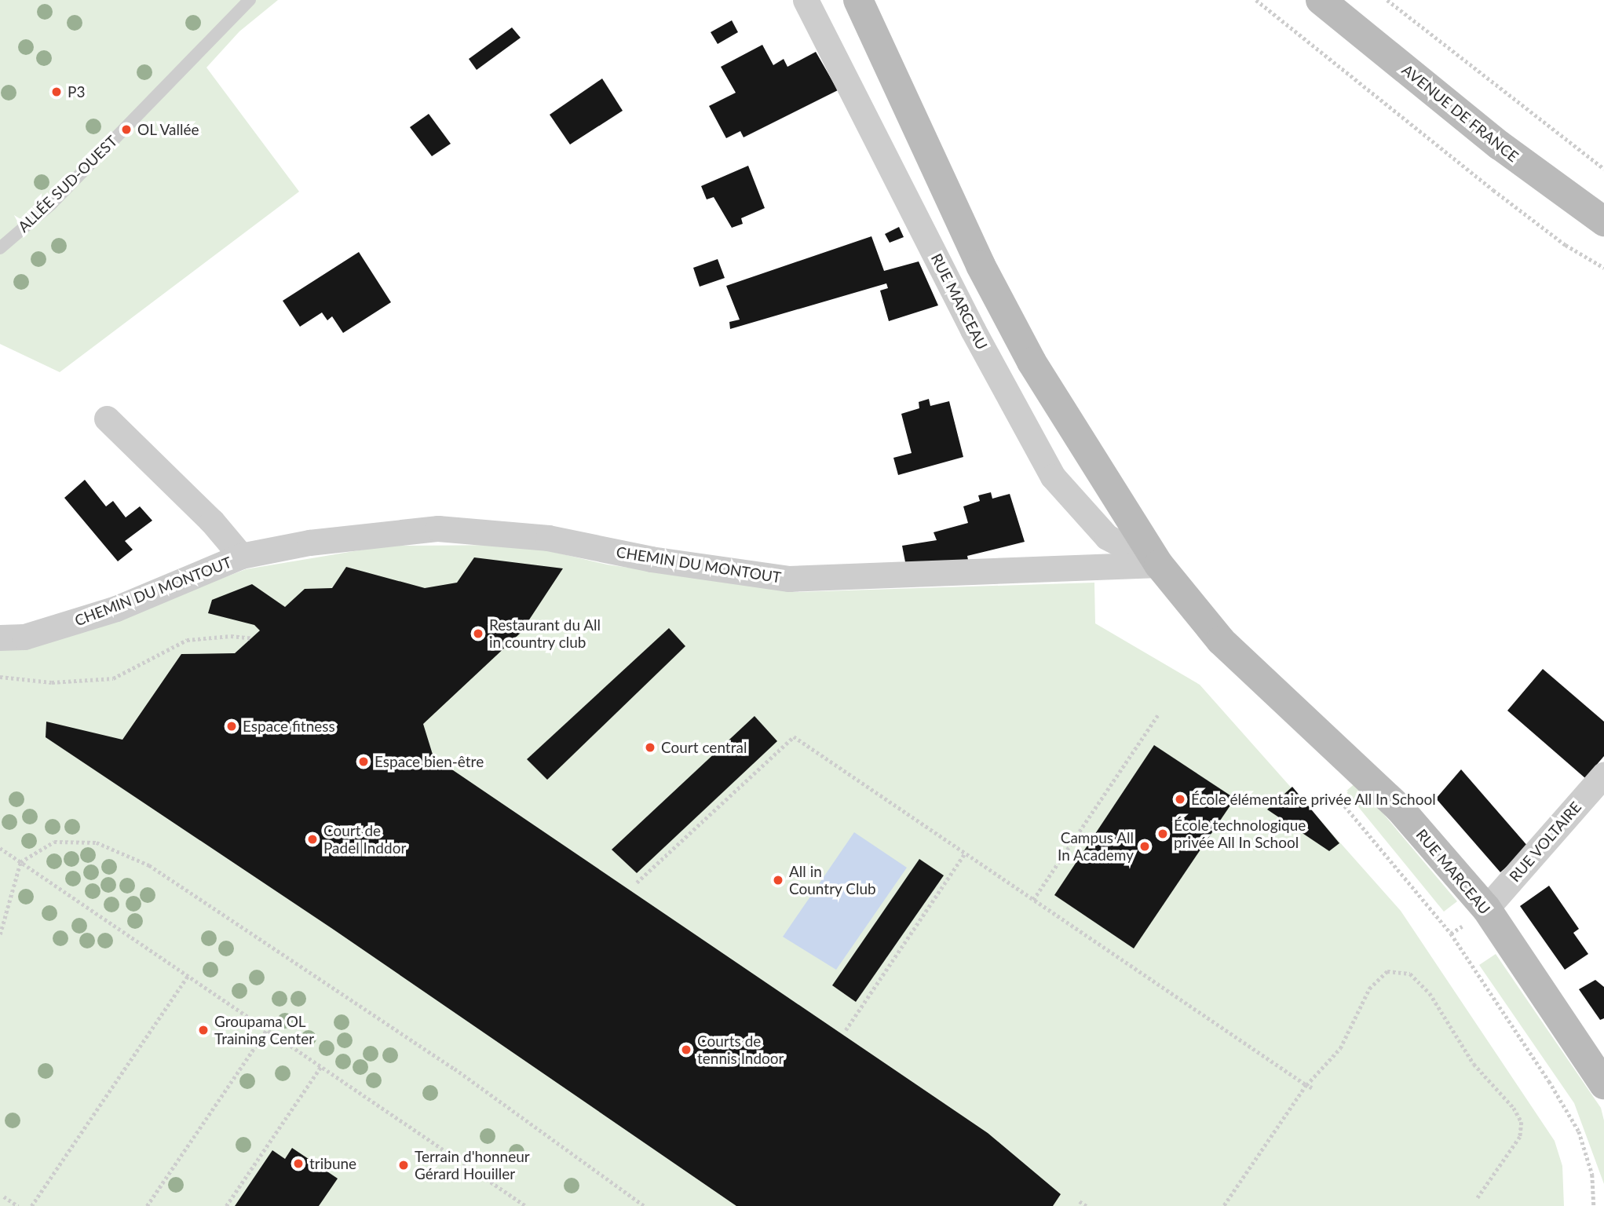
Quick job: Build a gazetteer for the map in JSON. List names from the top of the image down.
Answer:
{
  "streets": {
    "street": [
      "AVENUE DE FRANCE",
      "RUE MARCEAU",
      "CHEMIN DU MONTOUT",
      "RUE VOLTAIRE"
    ],
    "lane": ["ALLÉE SUD-OUEST"]
  },
  "crossings": [
    ["RUE MARCEAU", "CHEMIN DU MONTOUT"],
    ["RUE MARCEAU", "RUE VOLTAIRE"]
  ],
  "places": [
    "P3",
    "OL Vallée",
    "Restaurant du All in country club",
    "Espace fitness",
    "Court central",
    "Espace bien-être",
    "École élémentaire privée All In School",
    "École technologique privée All In School",
    "Court de Padel Inddor",
    "Campus All In Academy",
    "All in Country Club",
    "Groupama OL Training Center",
    "Courts de tennis Indoor",
    "tribune",
    "Terrain d'honneur Gérard Houiller"
  ]
}
